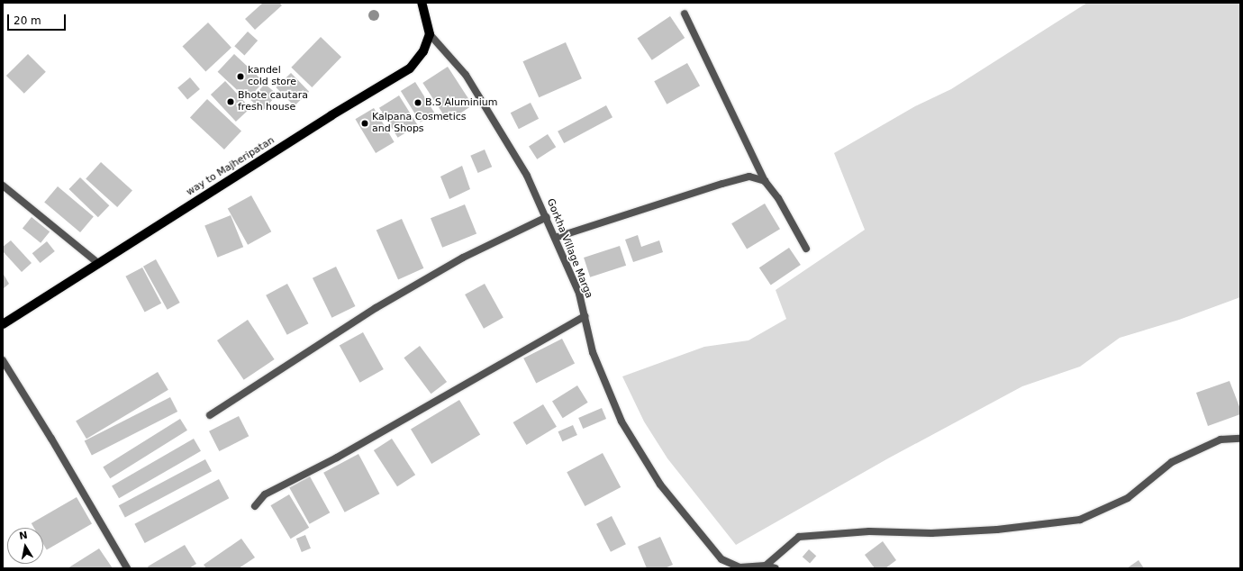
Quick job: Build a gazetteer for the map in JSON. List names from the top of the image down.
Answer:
{
  "streets": {
    "main road": ["way to Majheripatan"],
    "street": ["Gorkha Village Marga"]
  },
  "crossings": [
    ["way to Majheripatan", "Gorkha Village Marga"]
  ],
  "places": [
    "kandel cold store",
    "Bhote cautara fresh house",
    "B.S Aluminium",
    "Kalpana Cosmetics and Shops"
  ],
  "scale_bar": "20 m",
  "north": "top"
}
